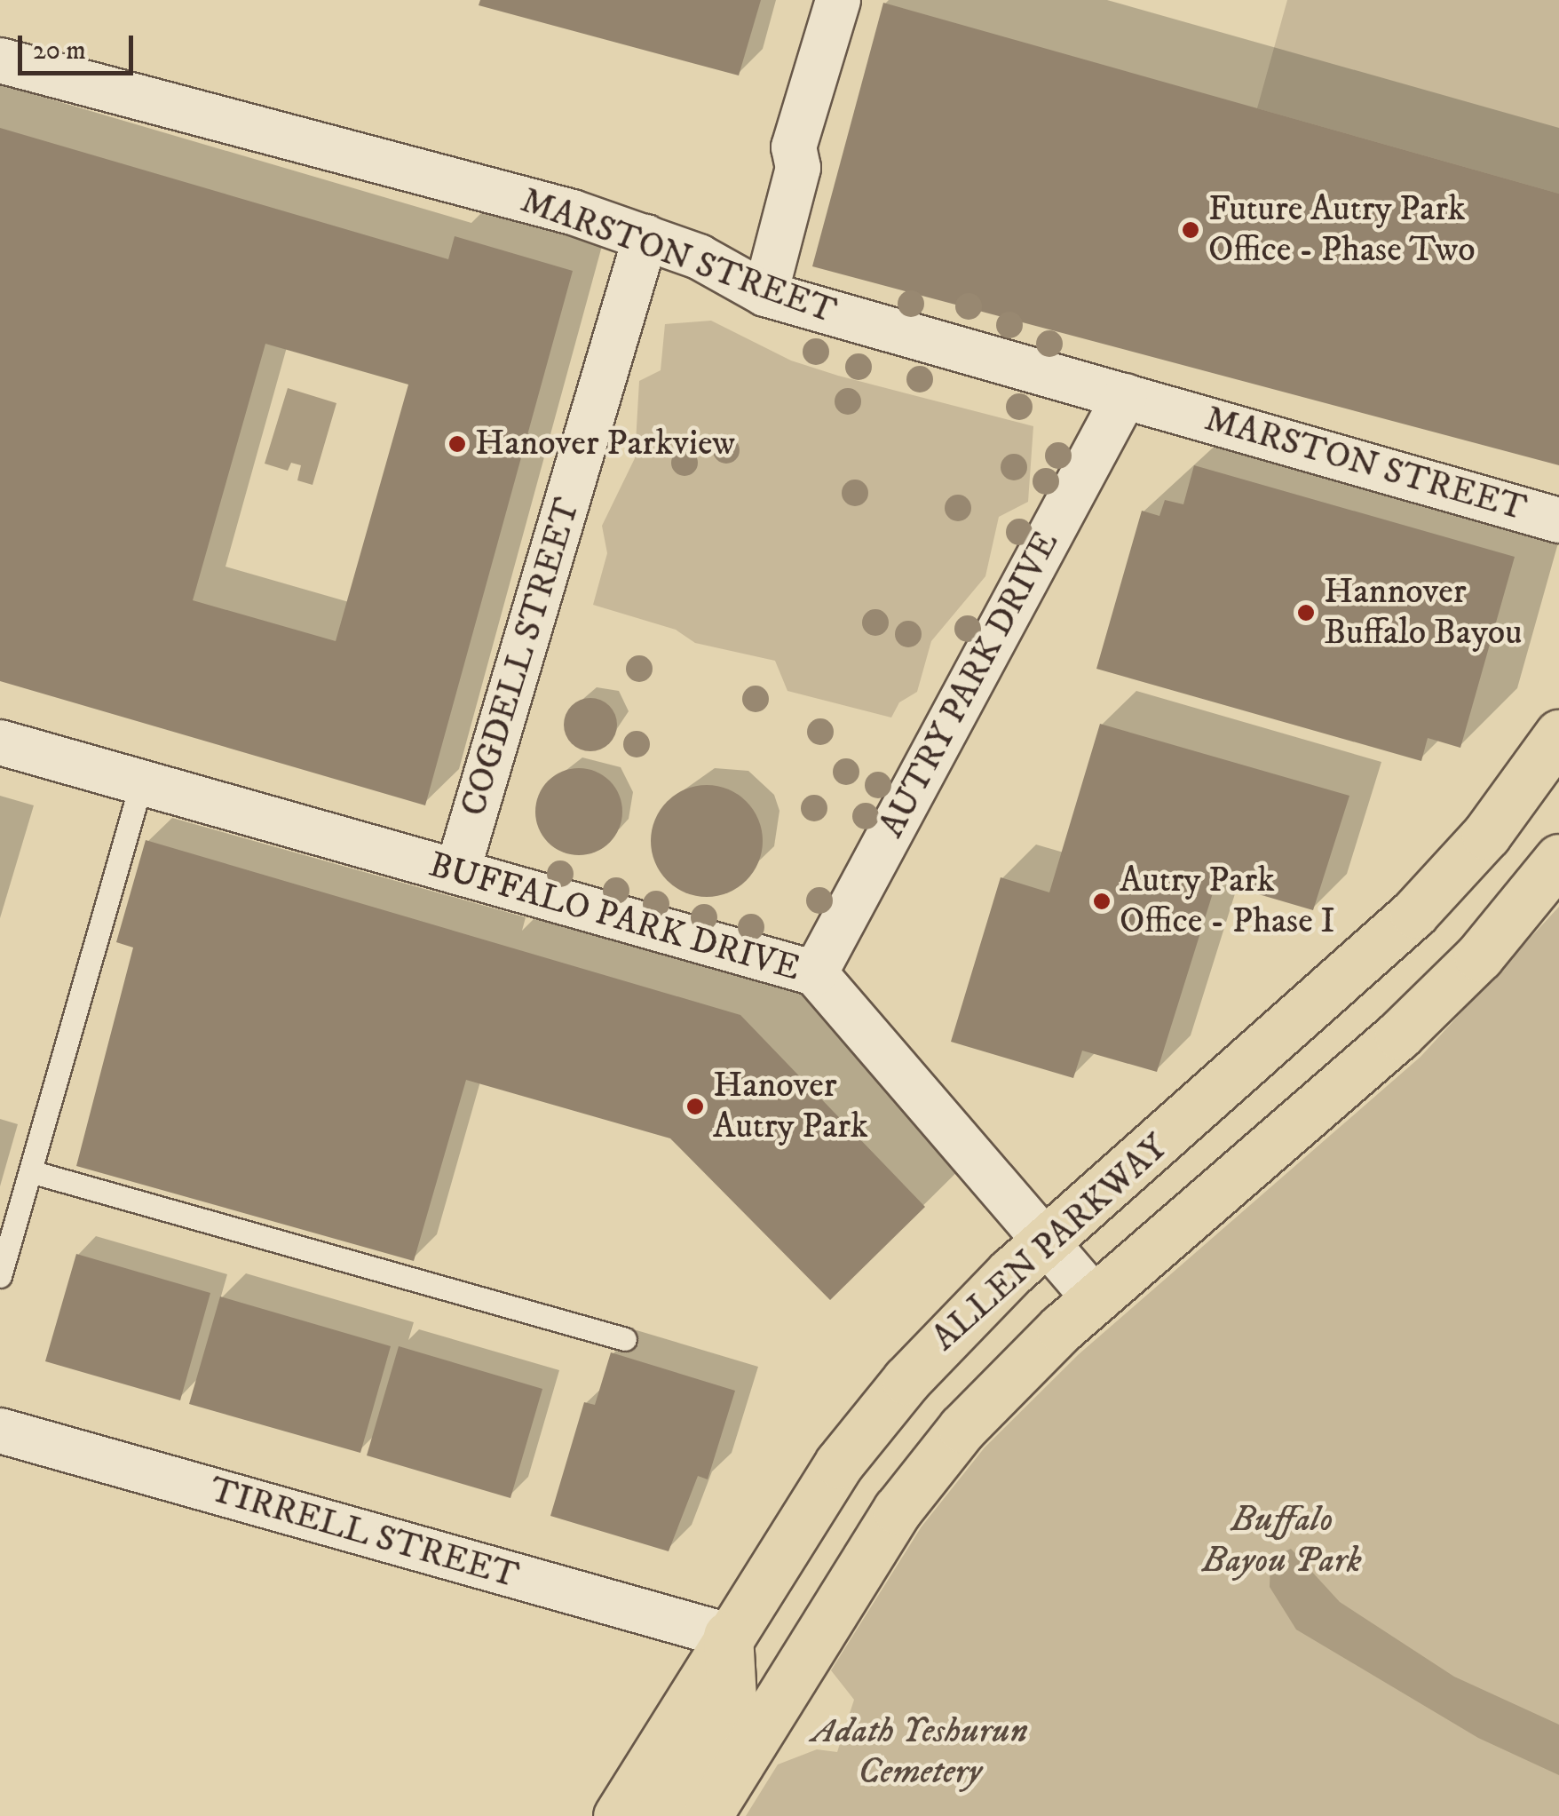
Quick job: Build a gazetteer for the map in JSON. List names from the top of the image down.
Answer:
{
  "streets": {
    "main road": ["ALLEN PARKWAY"],
    "street": [
      "MARSTON STREET",
      "COGDELL STREET",
      "AUTRY PARK DRIVE",
      "BUFFALO PARK DRIVE",
      "TIRRELL STREET"
    ]
  },
  "crossings": [
    ["MARSTON STREET", "COGDELL STREET"],
    ["MARSTON STREET", "AUTRY PARK DRIVE"],
    ["COGDELL STREET", "BUFFALO PARK DRIVE"],
    ["AUTRY PARK DRIVE", "BUFFALO PARK DRIVE"],
    ["BUFFALO PARK DRIVE", "ALLEN PARKWAY"],
    ["ALLEN PARKWAY", "TIRRELL STREET"]
  ],
  "parks": ["Buffalo Bayou Park", "Adath Yeshurun Cemetery"],
  "places": [
    "Future Autry Park Office - Phase Two",
    "Hanover Parkview",
    "Hannover Buffalo Bayou",
    "Autry Park Office - Phase I",
    "Hanover Autry Park"
  ],
  "scale_bar": "20 m"
}
